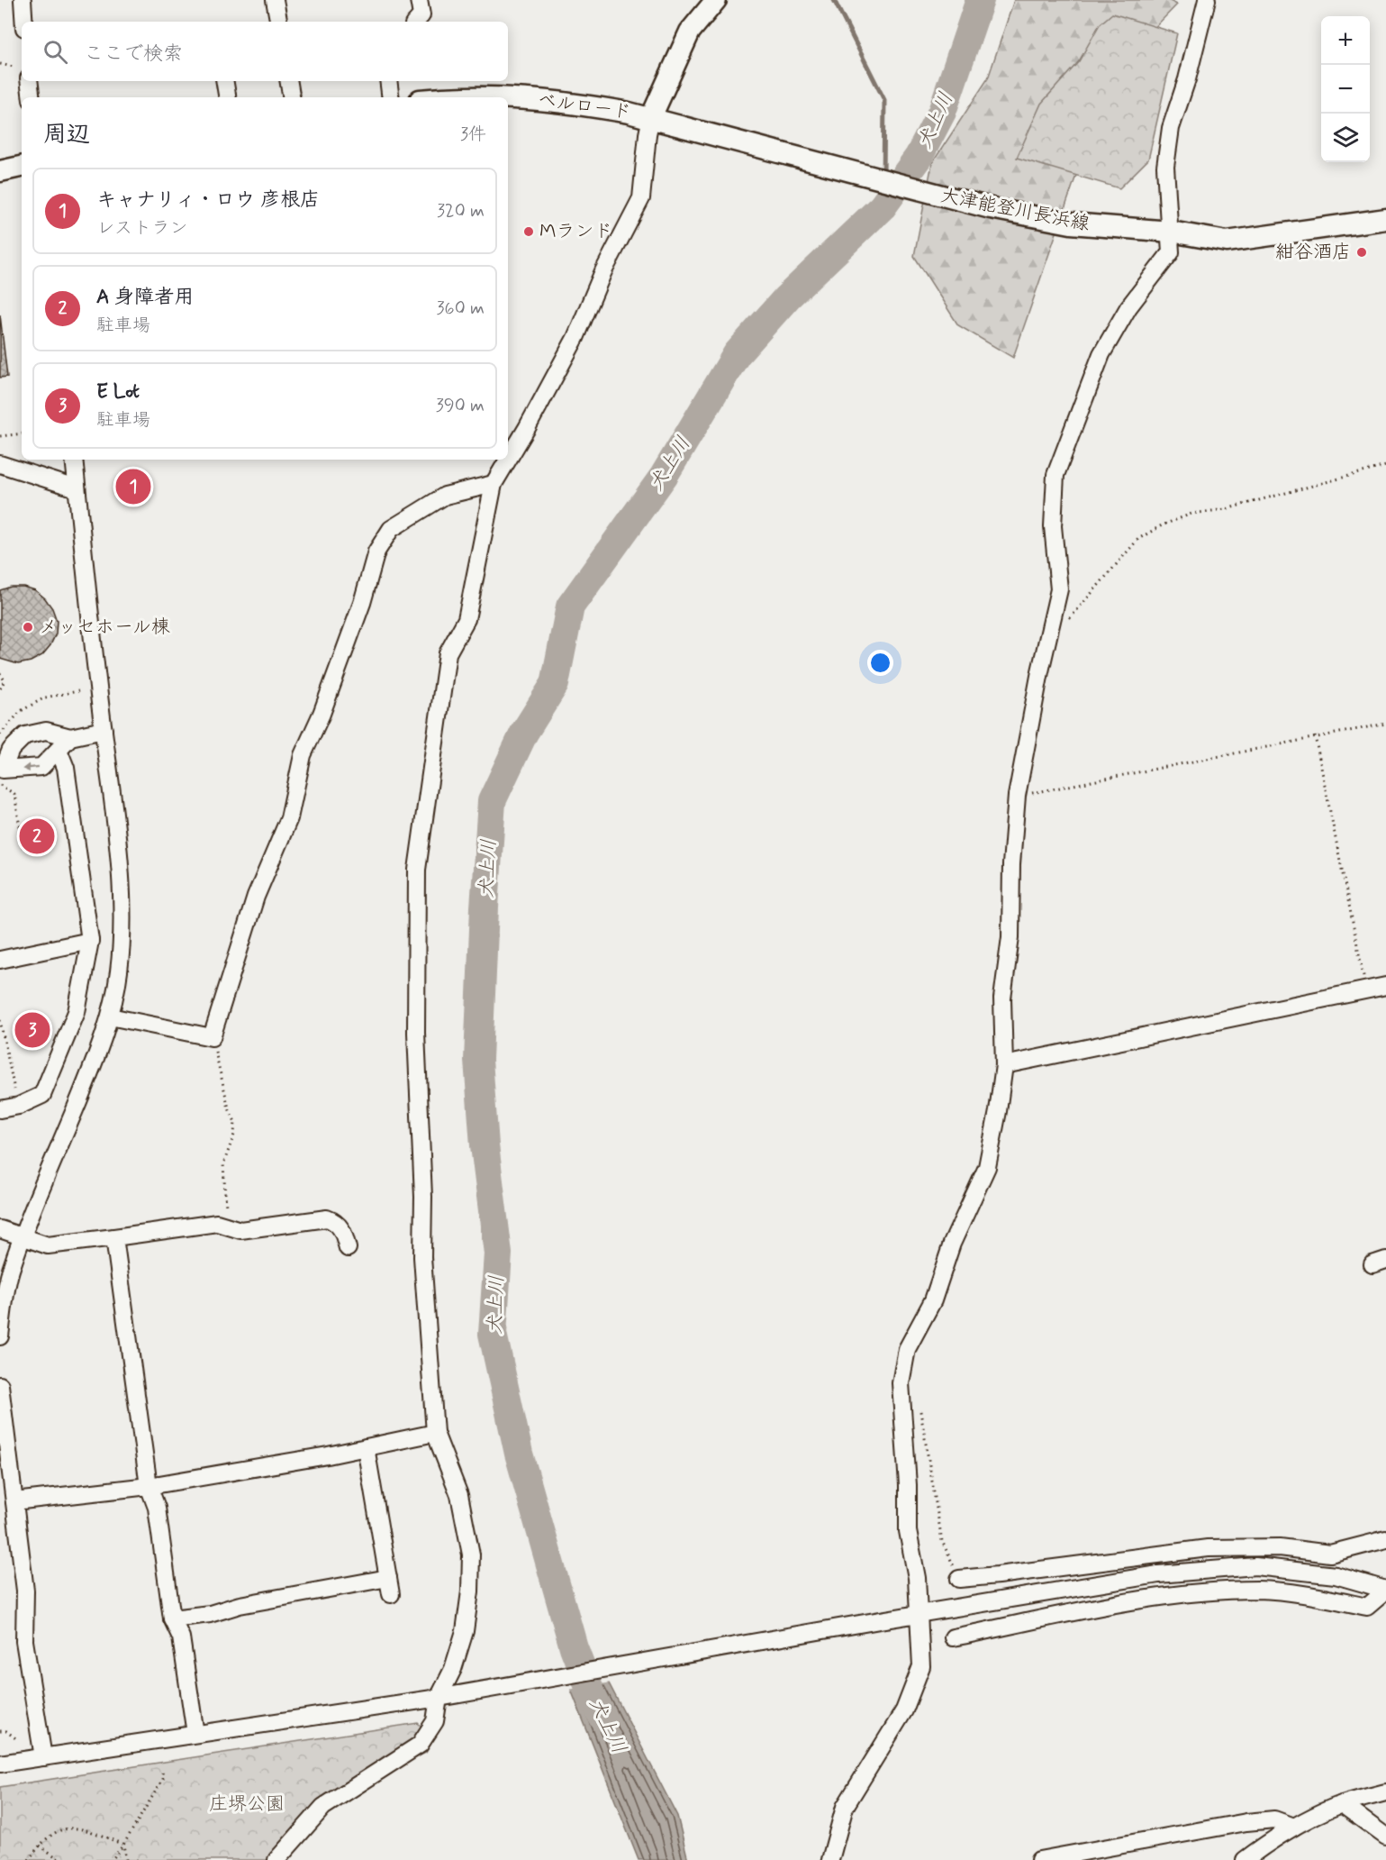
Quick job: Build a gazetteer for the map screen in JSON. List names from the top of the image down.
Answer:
{
  "streets": {
    "main road": ["ベルロード", "大津能登川長浜線"]
  },
  "crossings": [
    ["ベルロード", "大津能登川長浜線"]
  ],
  "water": ["犬上川"],
  "parks": ["庄堺公園"],
  "places": ["Mランド", "紺谷酒店", "メッセホール棟"],
  "page": {
    "map_buttons": ["+", "−"],
    "search": "ここで検索",
    "heading": ["周辺", "3件"],
    "list": [
      {
        "mark": "1",
        "name": "キャナリィ・ロウ 彦根店",
        "note": "レストラン",
        "value": "320 m"
      },
      {
        "mark": "2",
        "name": "A 身障者用",
        "note": "駐車場",
        "value": "360 m"
      },
      {
        "mark": "3",
        "name": "E Lot",
        "note": "駐車場",
        "value": "390 m"
      }
    ],
    "pins": ["1", "2", "3"]
  }
}
